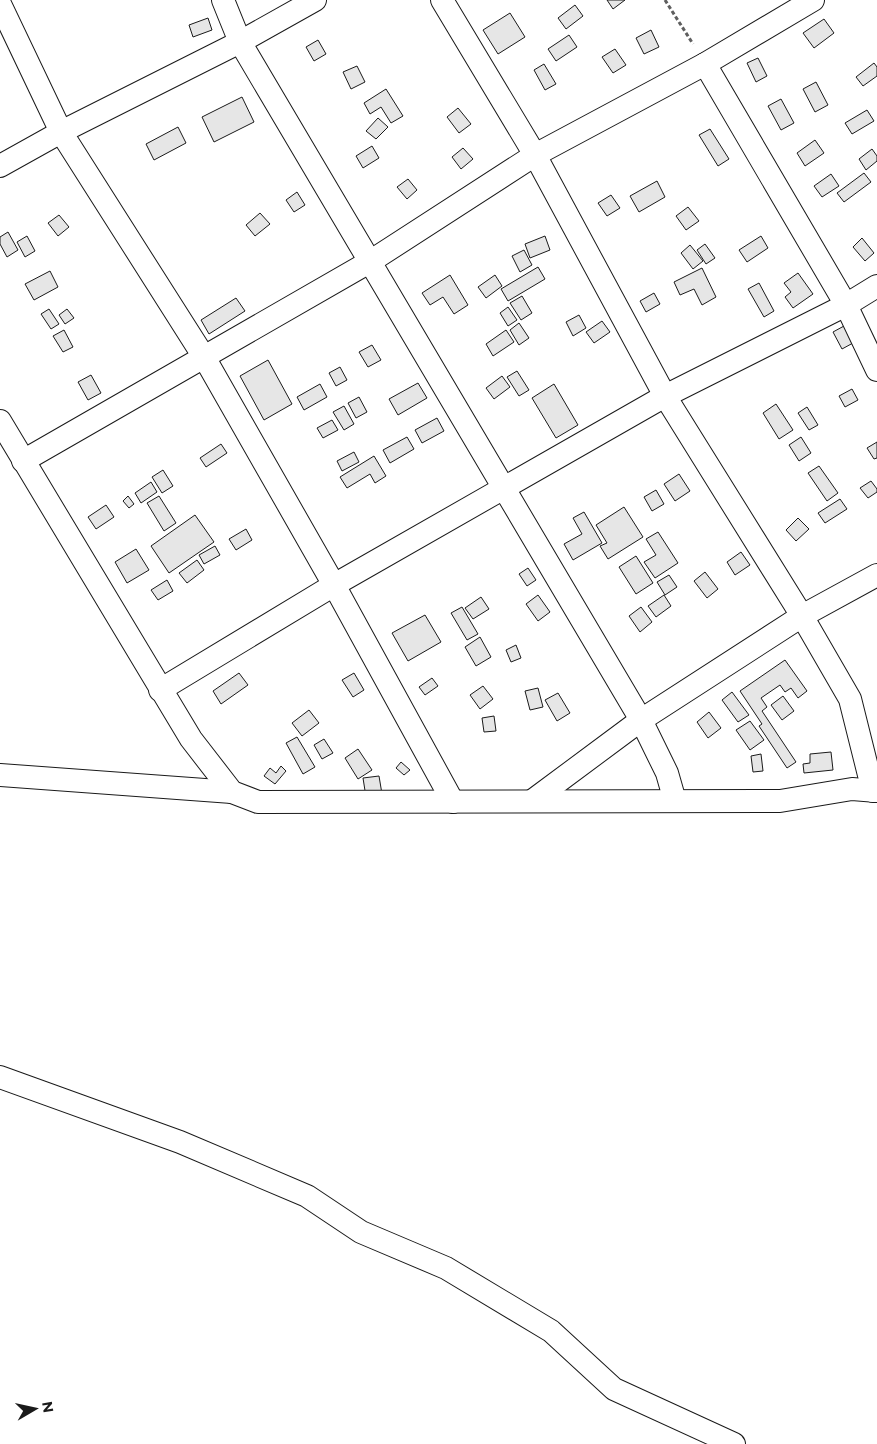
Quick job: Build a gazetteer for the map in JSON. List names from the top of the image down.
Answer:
{
  "north": "right"
}
